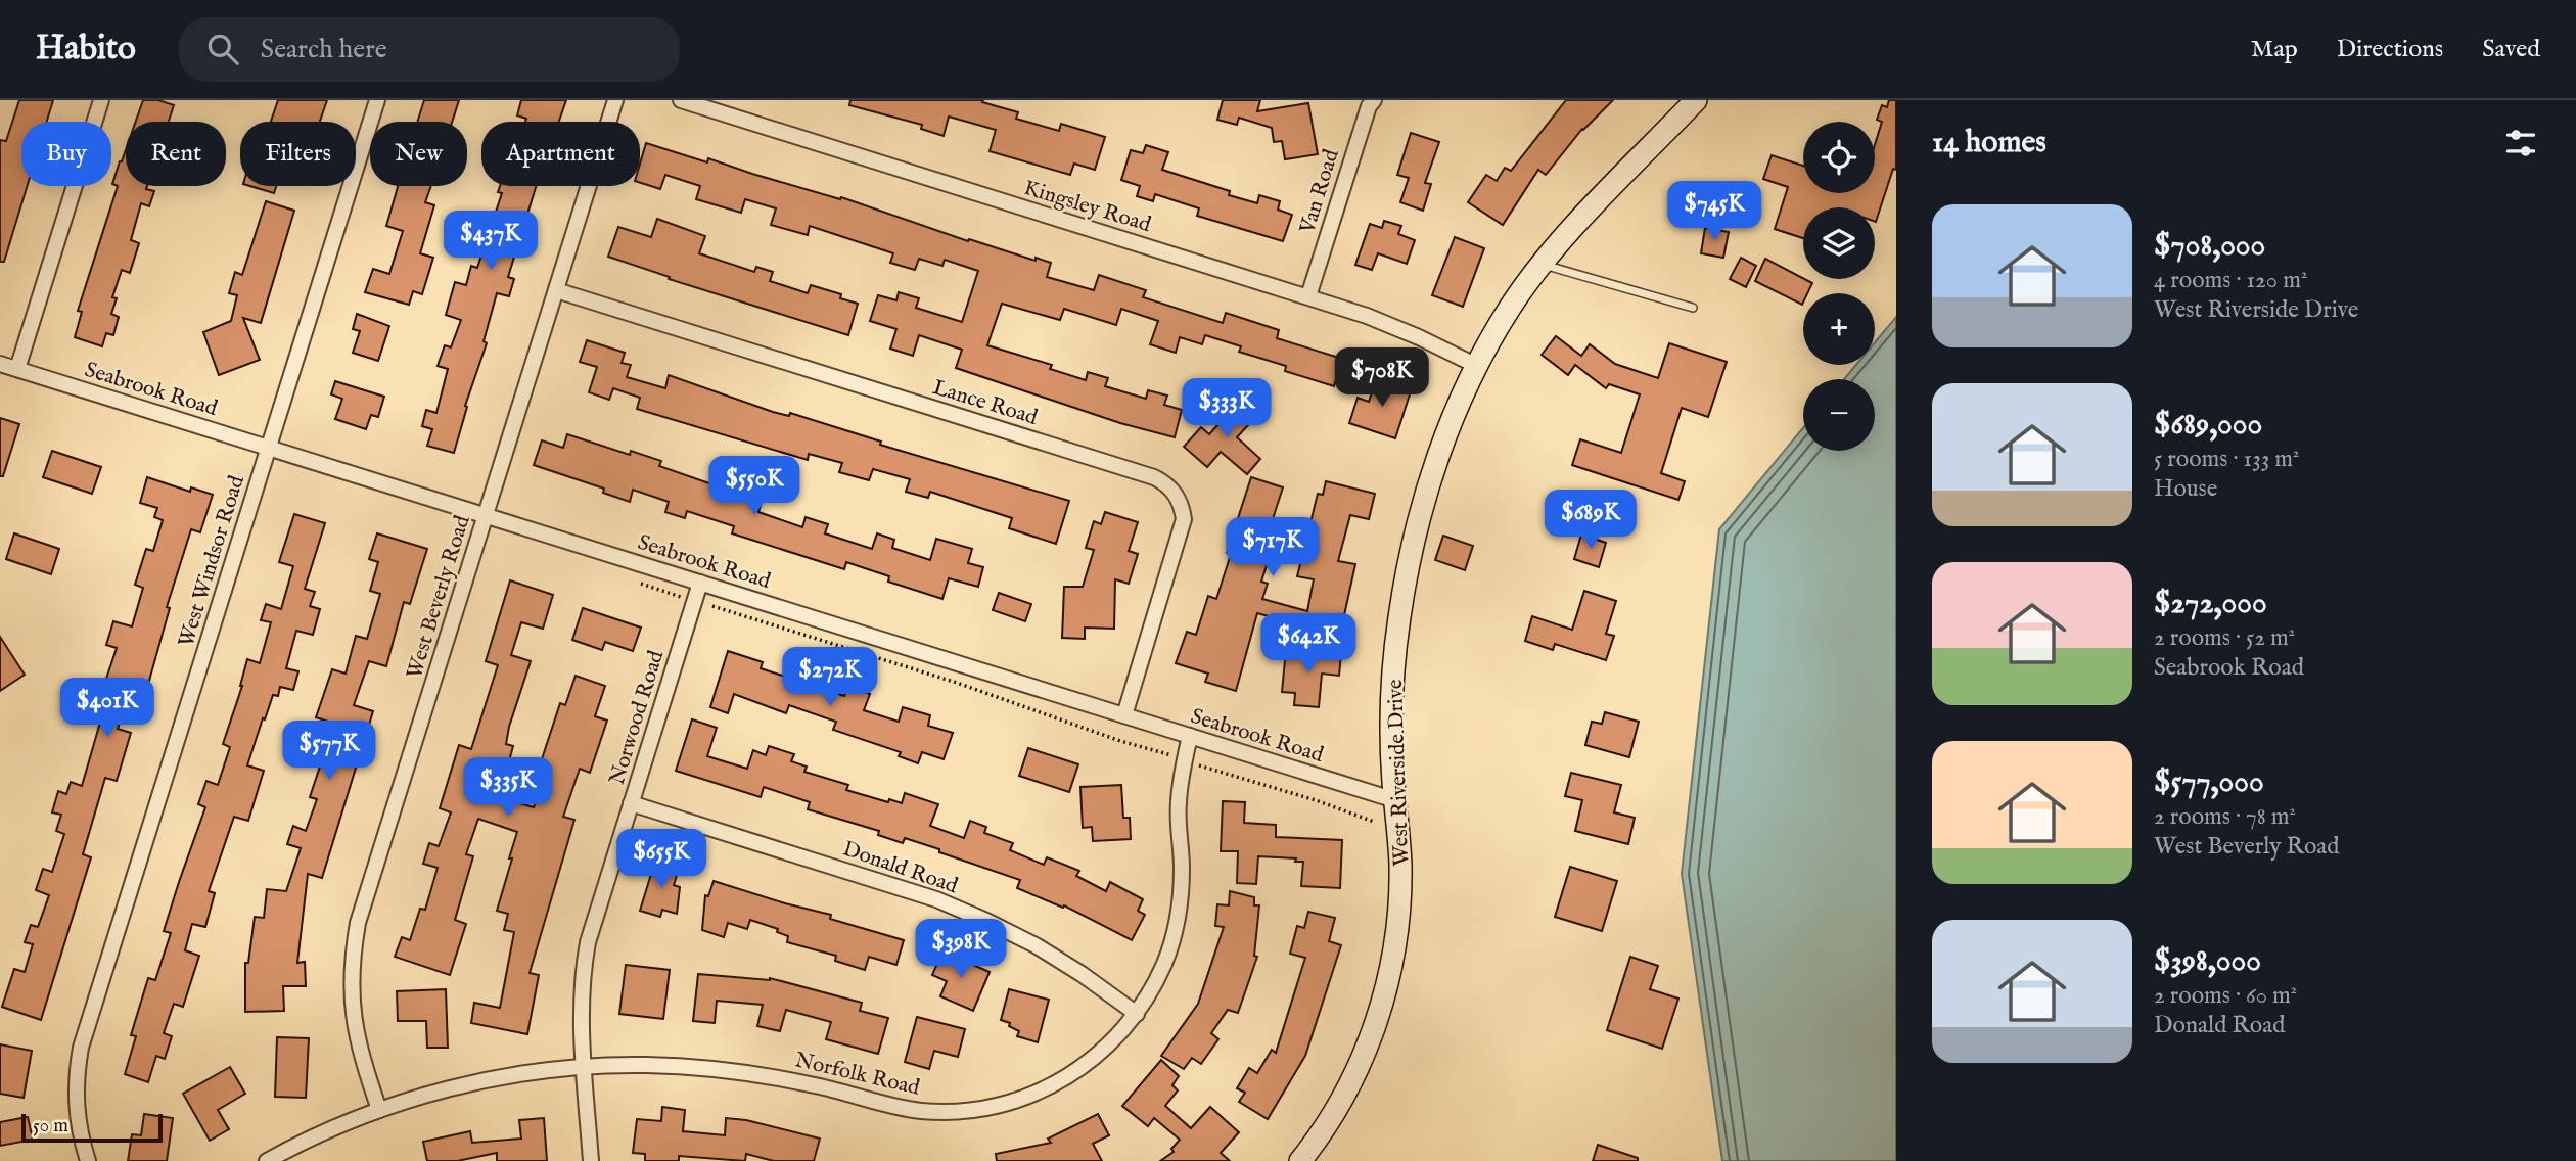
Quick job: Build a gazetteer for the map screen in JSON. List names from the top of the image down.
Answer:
{
  "streets": {
    "street": [
      "Van Road",
      "Kingsley Road",
      "Seabrook Road",
      "Lance Road",
      "West Windsor Road",
      "West Beverly Road",
      "Norwood Road",
      "West Riverside Drive",
      "Donald Road",
      "Norfolk Road"
    ]
  },
  "crossings": [
    ["Van Road", "Kingsley Road"],
    ["Kingsley Road", "West Riverside Drive"],
    ["Seabrook Road", "Lance Road"],
    ["Seabrook Road", "West Windsor Road"],
    ["Seabrook Road", "West Beverly Road"],
    ["Seabrook Road", "Norwood Road"],
    ["Seabrook Road", "West Riverside Drive"],
    ["Seabrook Road", "Norfolk Road"],
    ["Lance Road", "West Beverly Road"],
    ["West Beverly Road", "Norfolk Road"],
    ["Norwood Road", "Donald Road"],
    ["Norwood Road", "Norfolk Road"],
    ["Donald Road", "Norfolk Road"]
  ],
  "scale_bar": "50 m",
  "page": {
    "header": "Habito",
    "search": "Search here",
    "nav": ["Map", "Directions", "Saved"],
    "heading": "14 homes",
    "map_buttons": ["+", "−"],
    "chip": [
      "Buy",
      "Rent",
      "Filters",
      "New",
      "Apartment"
    ],
    "price": [
      "$745K",
      "$437K",
      "$708K",
      "$333K",
      "$550K",
      "$689K",
      "$717K",
      "$642K",
      "$272K",
      "$401K",
      "$577K",
      "$335K",
      "$655K",
      "$398K"
    ],
    "list": [
      {
        "name": "$708,000",
        "note": "4 rooms · 120 m² · West Riverside Drive"
      },
      {
        "name": "$689,000",
        "note": "5 rooms · 133 m² · House"
      },
      {
        "name": "$272,000",
        "note": "2 rooms · 52 m² · Seabrook Road"
      },
      {
        "name": "$577,000",
        "note": "2 rooms · 78 m² · West Beverly Road"
      },
      {
        "name": "$398,000",
        "note": "2 rooms · 60 m² · Donald Road"
      }
    ],
    "scale": "50 m"
  }
}
